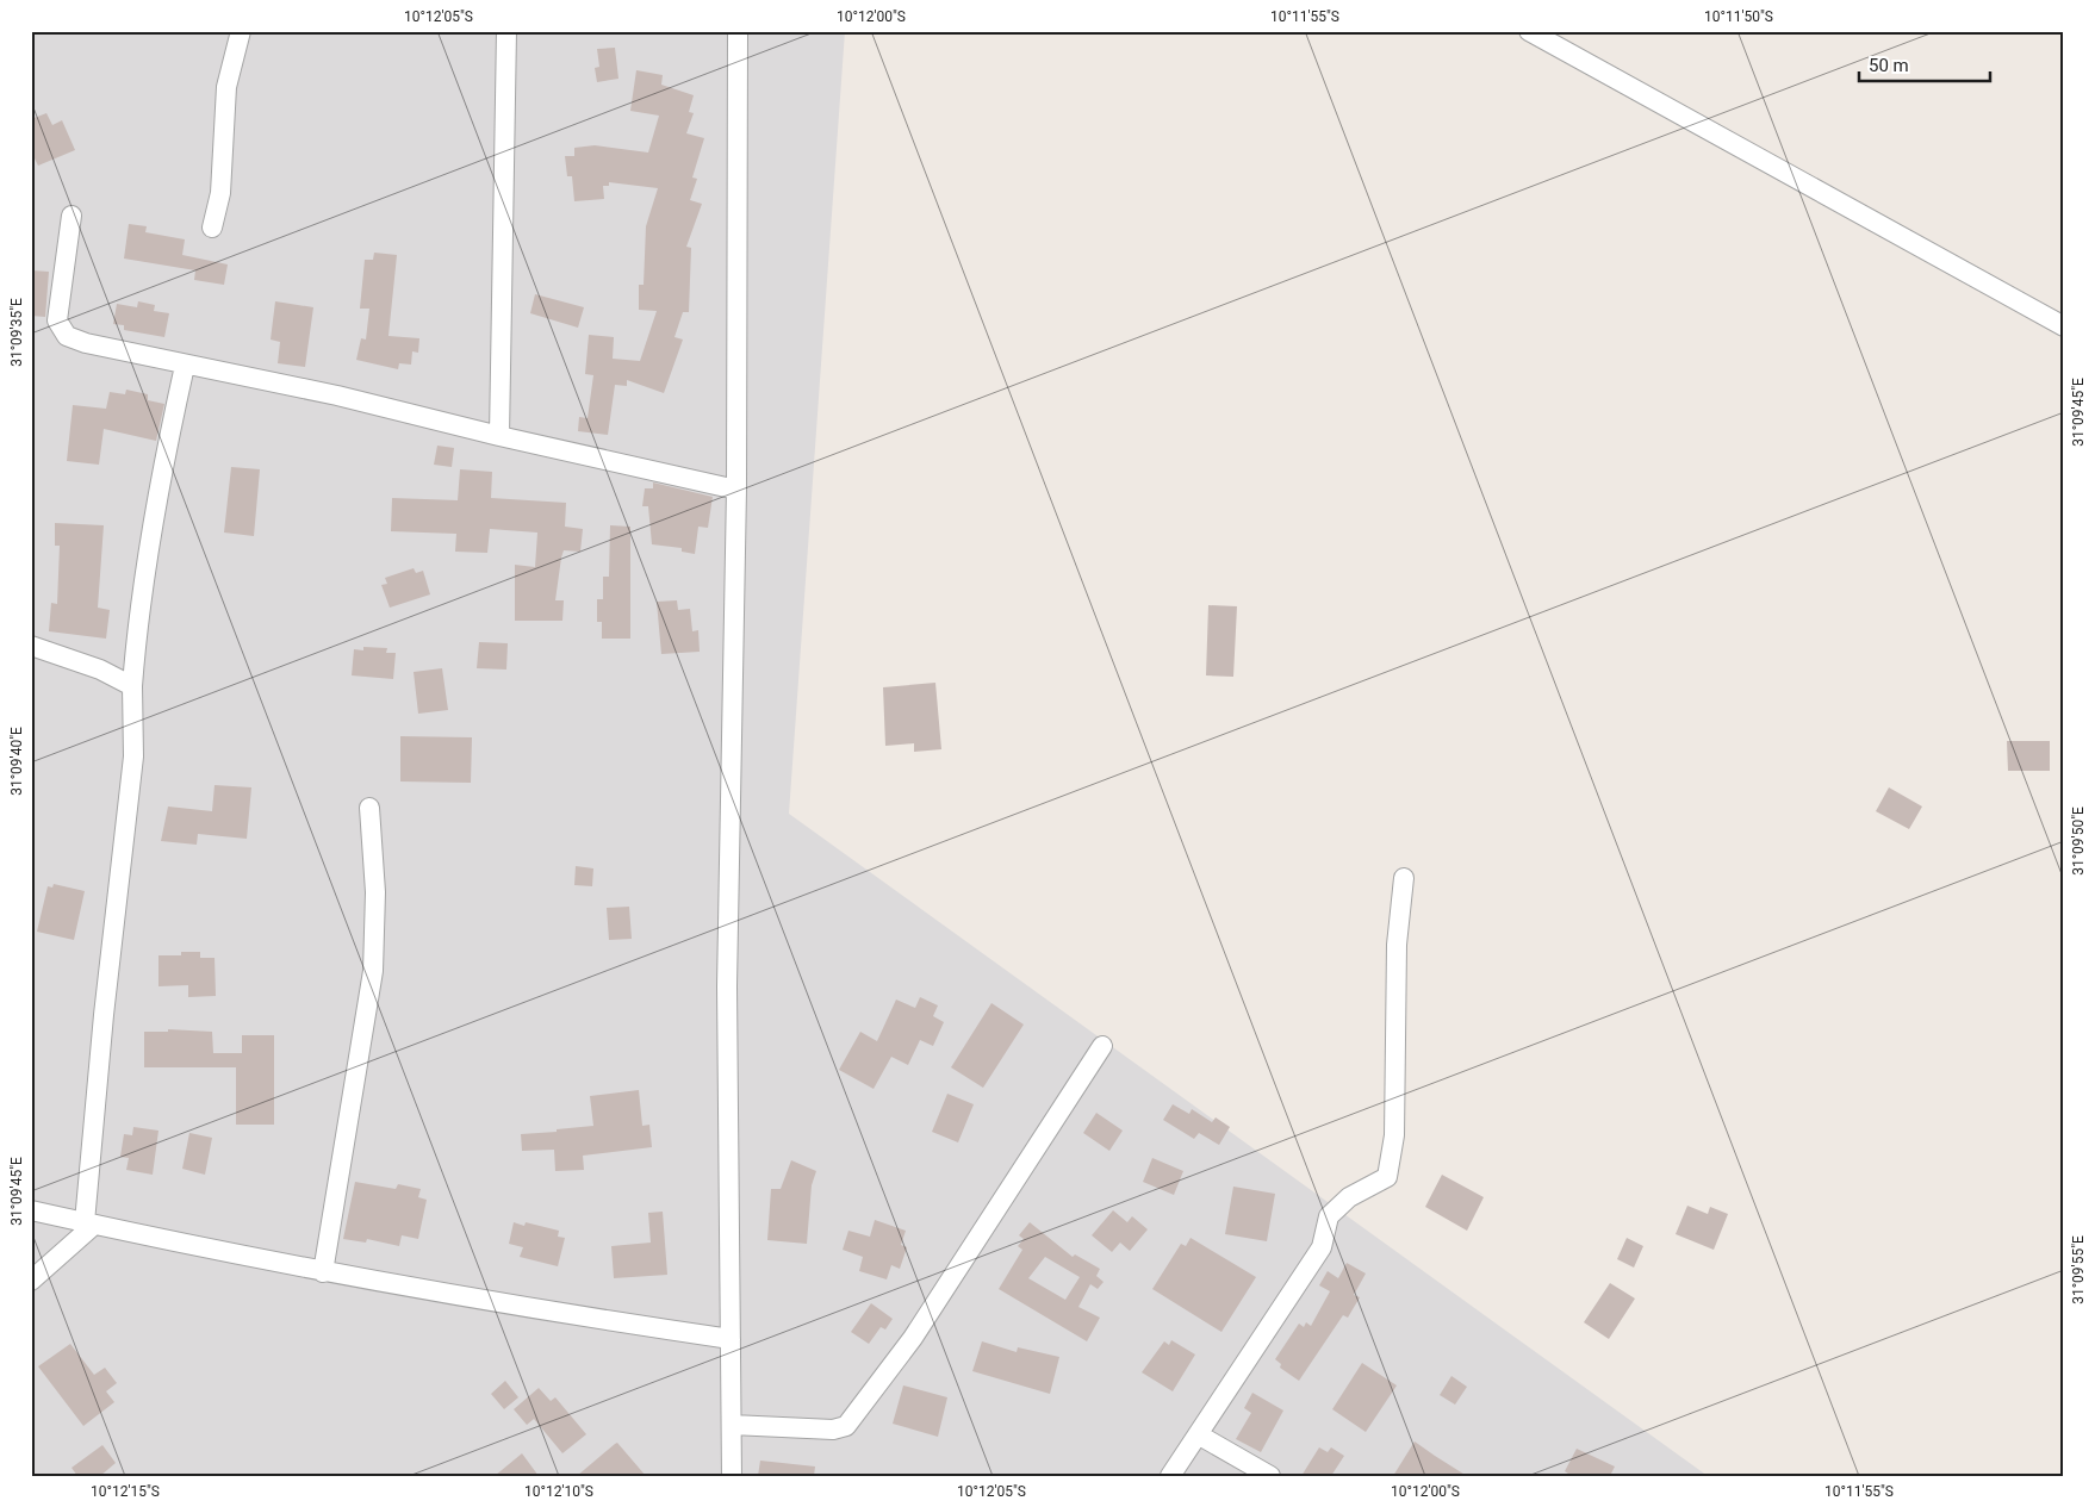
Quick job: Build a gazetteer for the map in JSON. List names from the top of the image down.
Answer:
{
  "scale_bar": "50 m",
  "coordinates": [
    "10°12'05\"S",
    "10°12'00\"S",
    "10°11'55\"S",
    "10°11'50\"S",
    "31°09'35\"E",
    "31°09'45\"E",
    "31°09'40\"E",
    "31°09'50\"E",
    "31°09'55\"E",
    "10°12'15\"S",
    "10°12'10\"S"
  ]
}
